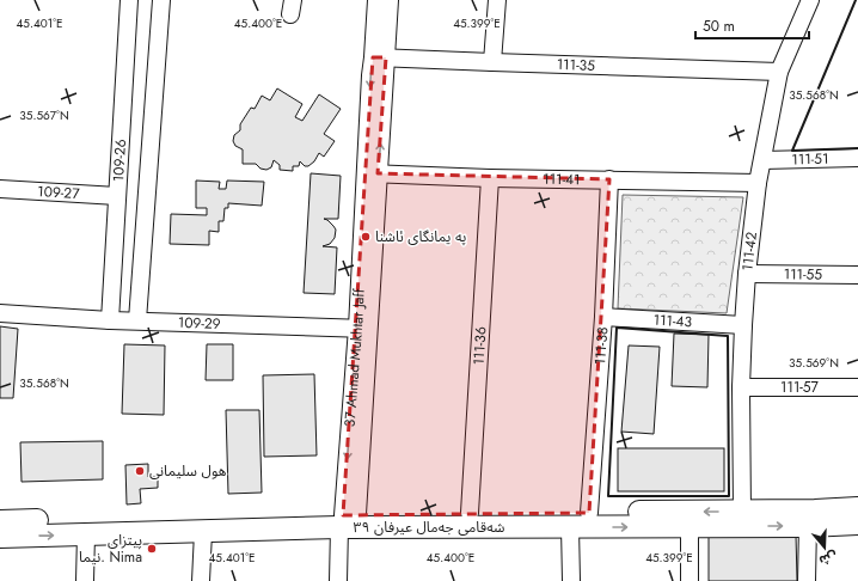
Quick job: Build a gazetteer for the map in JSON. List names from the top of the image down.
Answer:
{
  "streets": {
    "main road": ["شەقامی جەمال عیرفان ٣٩"],
    "street": [
      "111-35",
      "111-51",
      "109-26",
      "111-41",
      "109-27",
      "111-42",
      "111-55",
      "111-43",
      "109-29",
      "111-36",
      "111-38",
      "37 Ahmad Mukhtar Jaff",
      "111-57"
    ]
  },
  "crossings": [
    ["111-35", "111-42"],
    ["111-35", "37 Ahmad Mukhtar Jaff"],
    ["111-51", "111-42"],
    ["109-26", "109-27"],
    ["109-26", "109-29"],
    ["111-41", "111-42"],
    ["111-41", "111-36"],
    ["111-41", "111-38"],
    ["111-41", "37 Ahmad Mukhtar Jaff"],
    ["111-42", "111-55"],
    ["111-42", "111-43"],
    ["111-42", "111-57"],
    ["111-42", "شەقامی جەمال عیرفان ٣٩"],
    ["111-43", "111-38"],
    ["109-29", "37 Ahmad Mukhtar Jaff"],
    ["111-36", "شەقامی جەمال عیرفان ٣٩"],
    ["111-38", "شەقامی جەمال عیرفان ٣٩"],
    ["37 Ahmad Mukhtar Jaff", "شەقامی جەمال عیرفان ٣٩"]
  ],
  "places": ["په یمانگای ئاشنا", "هول سليمانى", "پیتزای نیما. Nima"],
  "scale_bar": "50 m",
  "north": "bottom",
  "coordinates": [
    "45.401°E",
    "45.400°E",
    "45.399°E",
    "35.568°N",
    "35.567°N",
    "35.569°N"
  ]
}
